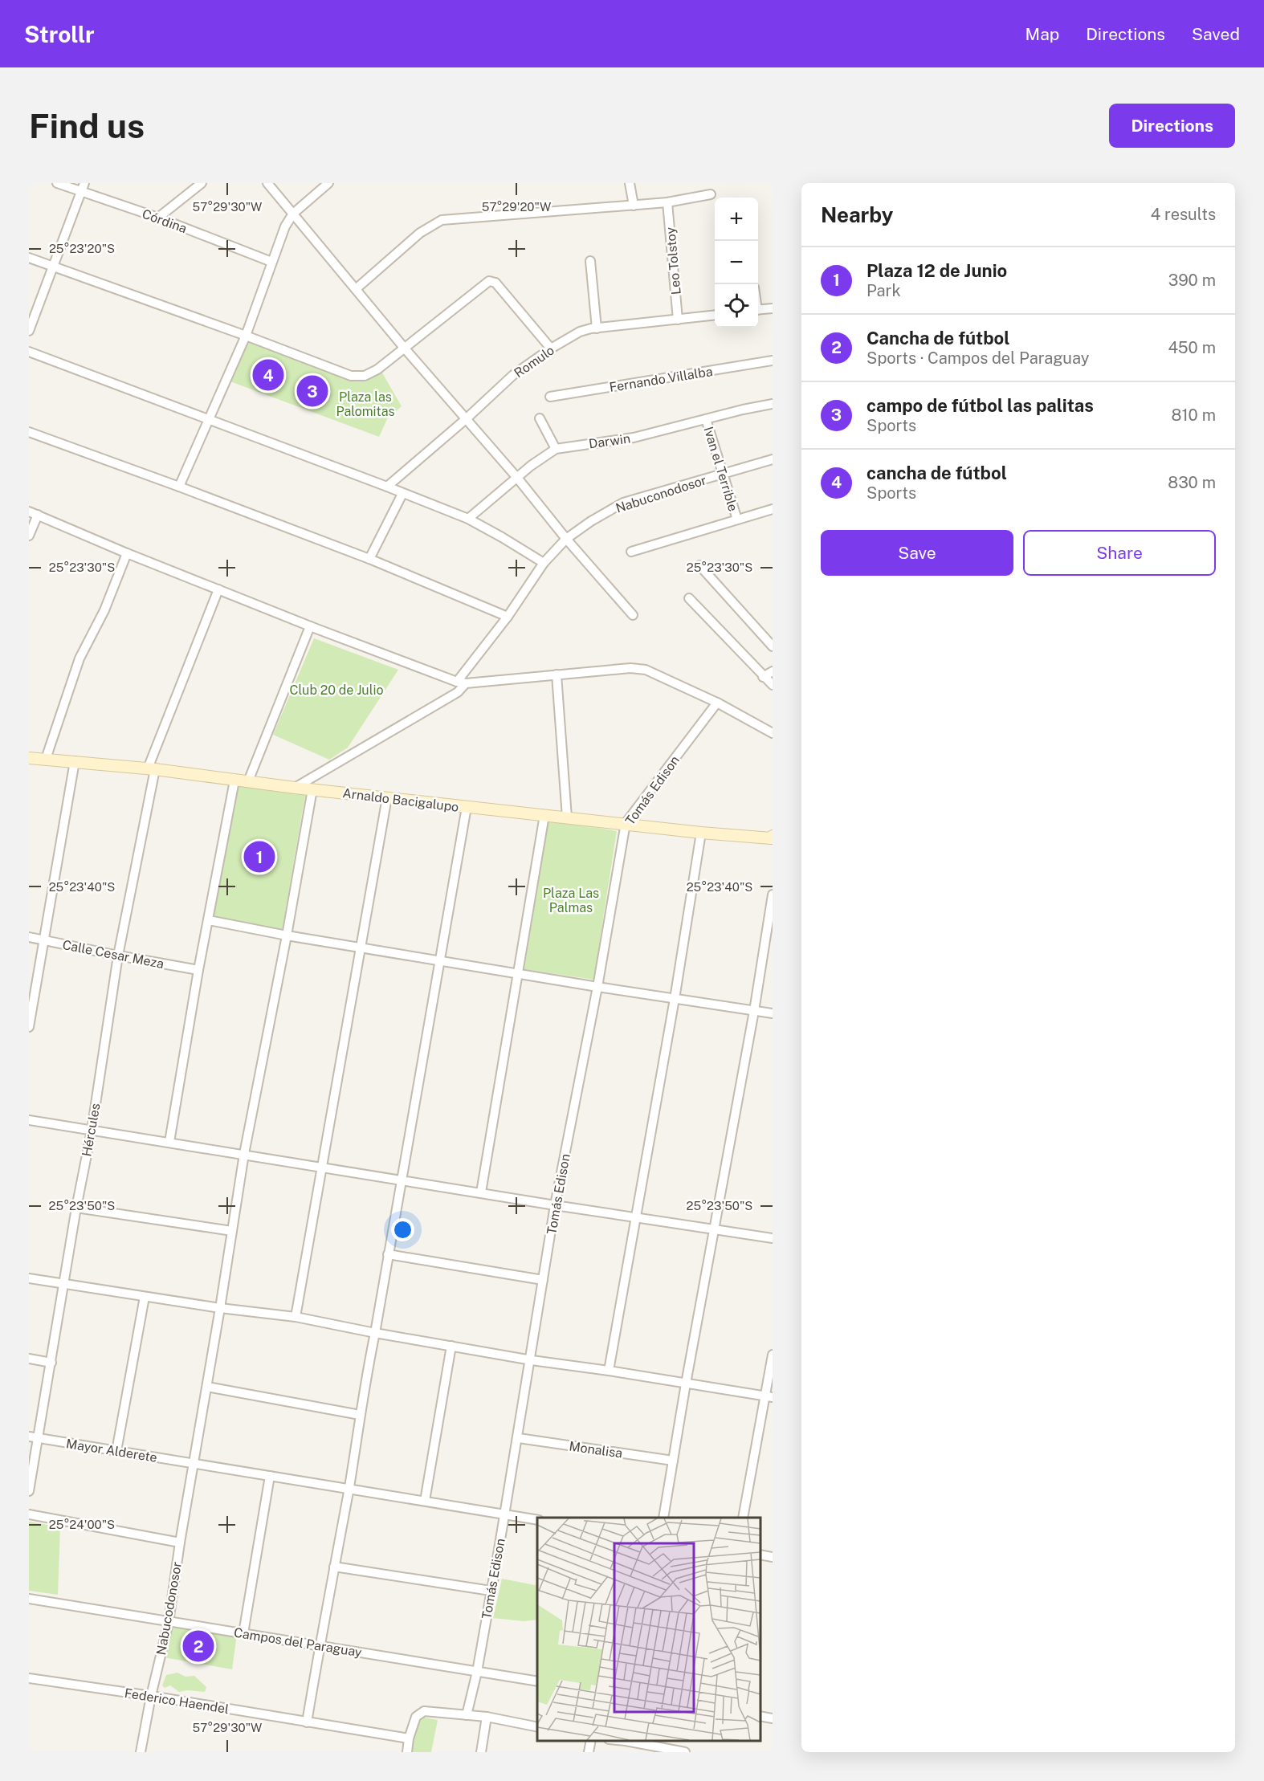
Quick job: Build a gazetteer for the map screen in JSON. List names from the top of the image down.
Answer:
{
  "streets": {
    "street": [
      "Córdina",
      "Leo Tolstoy",
      "Romulo",
      "Fernando Villalba",
      "Darwin",
      "Ivan el Terrible",
      "Nabuconodosor",
      "Tomás Edison",
      "Arnaldo Bacigalupo",
      "Calle Cesar Meza",
      "Hércules",
      "Monalisa",
      "Mayor Alderete",
      "Nabucodonosor",
      "Campos del Paraguay",
      "Federico Haendel"
    ]
  },
  "crossings": [
    ["Leo Tolstoy", "Romulo"],
    ["Darwin", "Ivan el Terrible"],
    ["Ivan el Terrible", "Nabuconodosor"],
    ["Nabuconodosor", "Arnaldo Bacigalupo"],
    ["Tomás Edison", "Arnaldo Bacigalupo"],
    ["Tomás Edison", "Monalisa"],
    ["Tomás Edison", "Mayor Alderete"],
    ["Tomás Edison", "Campos del Paraguay"],
    ["Arnaldo Bacigalupo", "Hércules"],
    ["Arnaldo Bacigalupo", "Nabucodonosor"],
    ["Calle Cesar Meza", "Hércules"],
    ["Hércules", "Mayor Alderete"],
    ["Mayor Alderete", "Nabucodonosor"],
    ["Nabucodonosor", "Campos del Paraguay"],
    ["Nabucodonosor", "Federico Haendel"]
  ],
  "parks": ["Plaza las Palomitas", "Club 20 de Julio", "Plaza Las Palmas"],
  "page": {
    "header": "Strollr",
    "nav": ["Map", "Directions", "Saved"],
    "buttons": [
      "Directions",
      ["Save", "Share"]
    ],
    "title": "Find us",
    "heading": ["Nearby", "4 results"],
    "map_buttons": ["+", "−"],
    "list": [
      {
        "mark": "1",
        "name": "Plaza 12 de Junio",
        "note": "Park",
        "value": "390 m"
      },
      {
        "mark": "2",
        "name": "Cancha de fútbol",
        "note": "Sports · Campos del Paraguay",
        "value": "450 m"
      },
      {
        "mark": "3",
        "name": "campo de fútbol las palitas",
        "note": "Sports",
        "value": "810 m"
      },
      {
        "mark": "4",
        "name": "cancha de fútbol",
        "note": "Sports",
        "value": "830 m"
      }
    ],
    "pins": [
      "4",
      "3",
      "1",
      "2"
    ]
  },
  "coordinates": [
    "57°29'30\"W",
    "57°29'20\"W",
    "25°23'20\"S",
    "25°23'30\"S",
    "25°23'40\"S",
    "25°23'50\"S",
    "25°24'00\"S"
  ]
}
